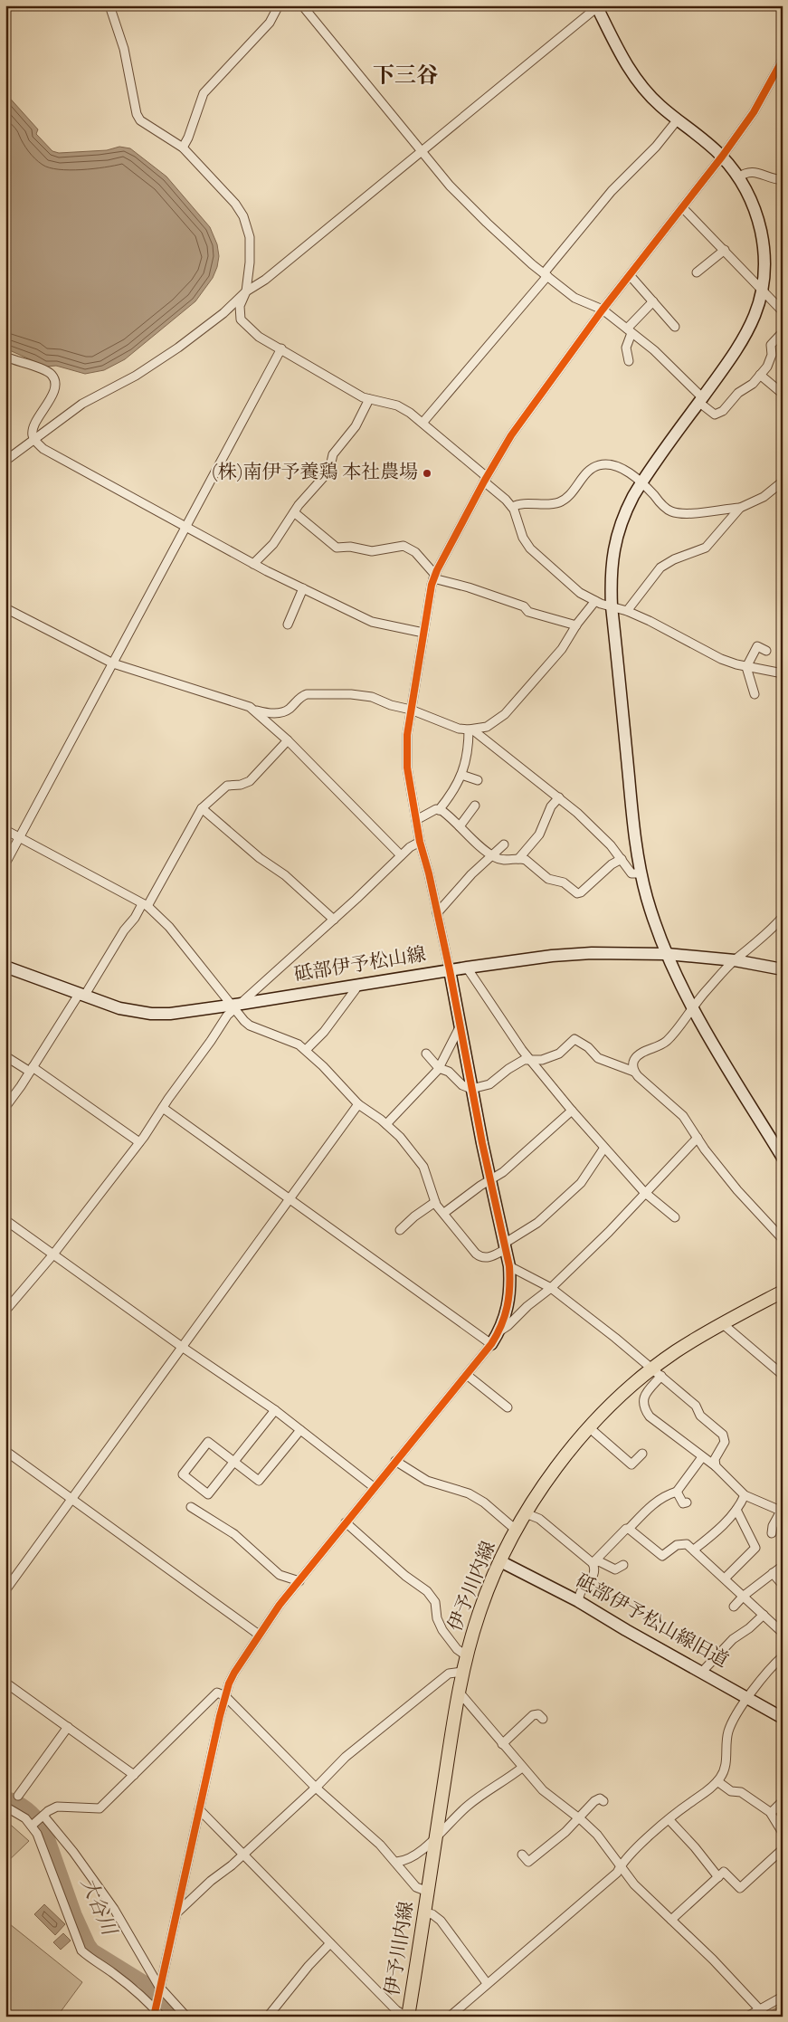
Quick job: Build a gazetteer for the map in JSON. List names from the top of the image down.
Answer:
{
  "streets": {
    "main road": ["伊予川内線"],
    "street": ["砥部伊予松山線", "砥部伊予松山線旧道"]
  },
  "crossings": [
    ["伊予川内線", "砥部伊予松山線旧道"]
  ],
  "districts": ["下三谷"],
  "water": ["大谷川"],
  "places": ["(株)南伊予養鶏 本社農場"]
}
